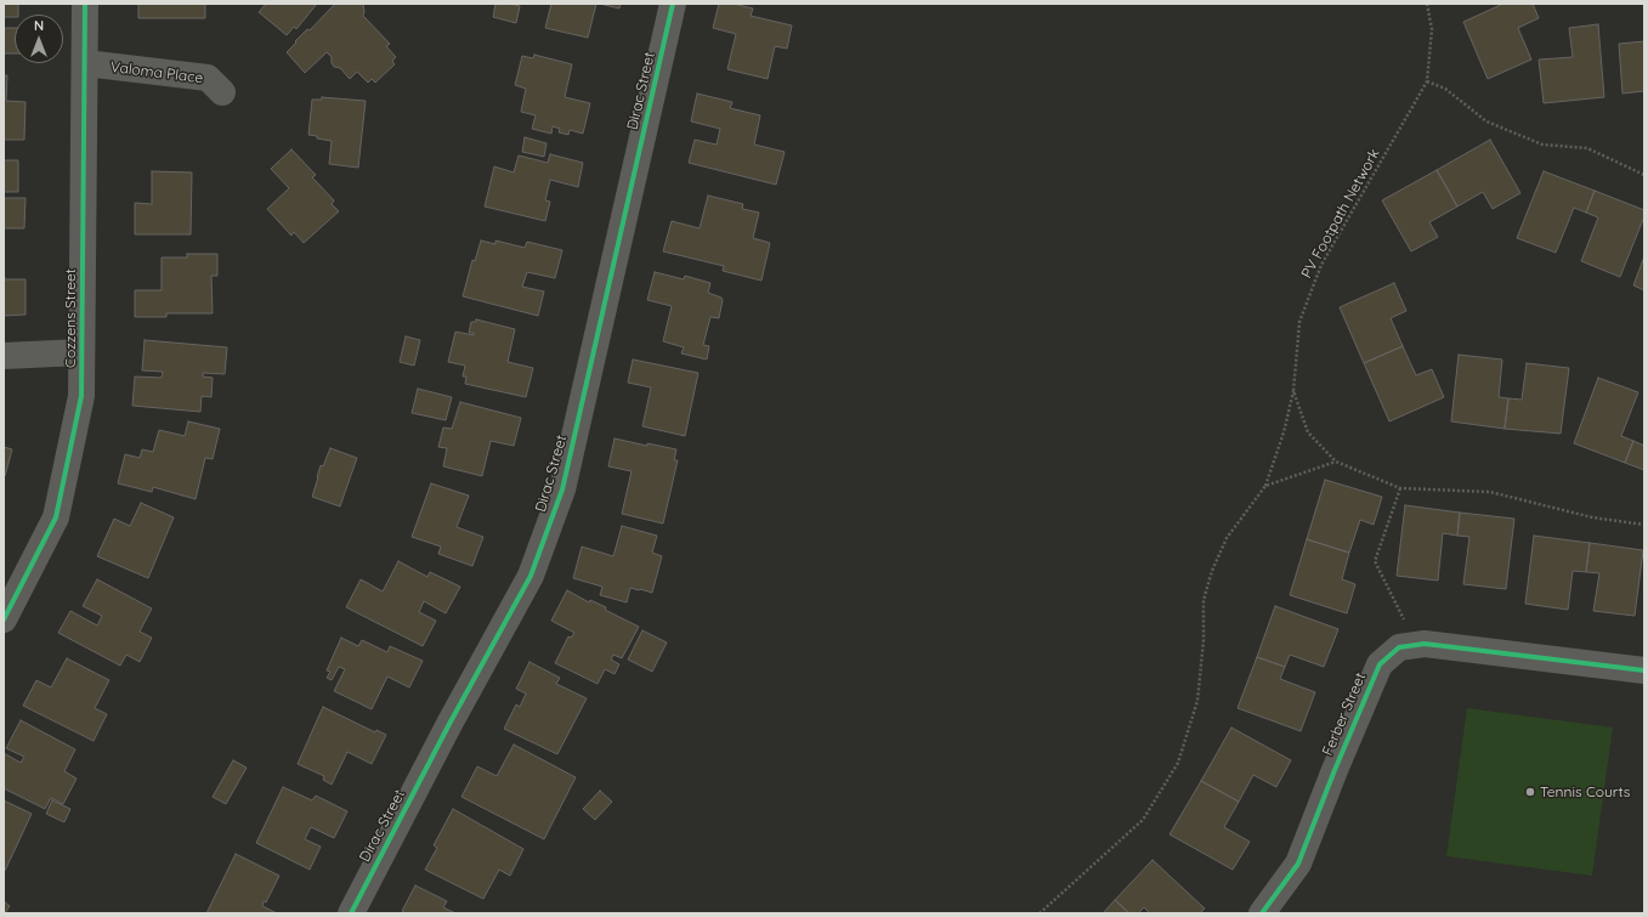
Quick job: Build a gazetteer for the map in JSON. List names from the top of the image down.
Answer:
{
  "streets": {
    "street": [
      "Valoma Place",
      "Dirac Street",
      "Cozzens Street",
      "Ferber Street"
    ],
    "path": ["PV Footpath Network"]
  },
  "crossings": [
    ["Valoma Place", "Cozzens Street"]
  ],
  "places": ["Tennis Courts"],
  "north": "top"
}
